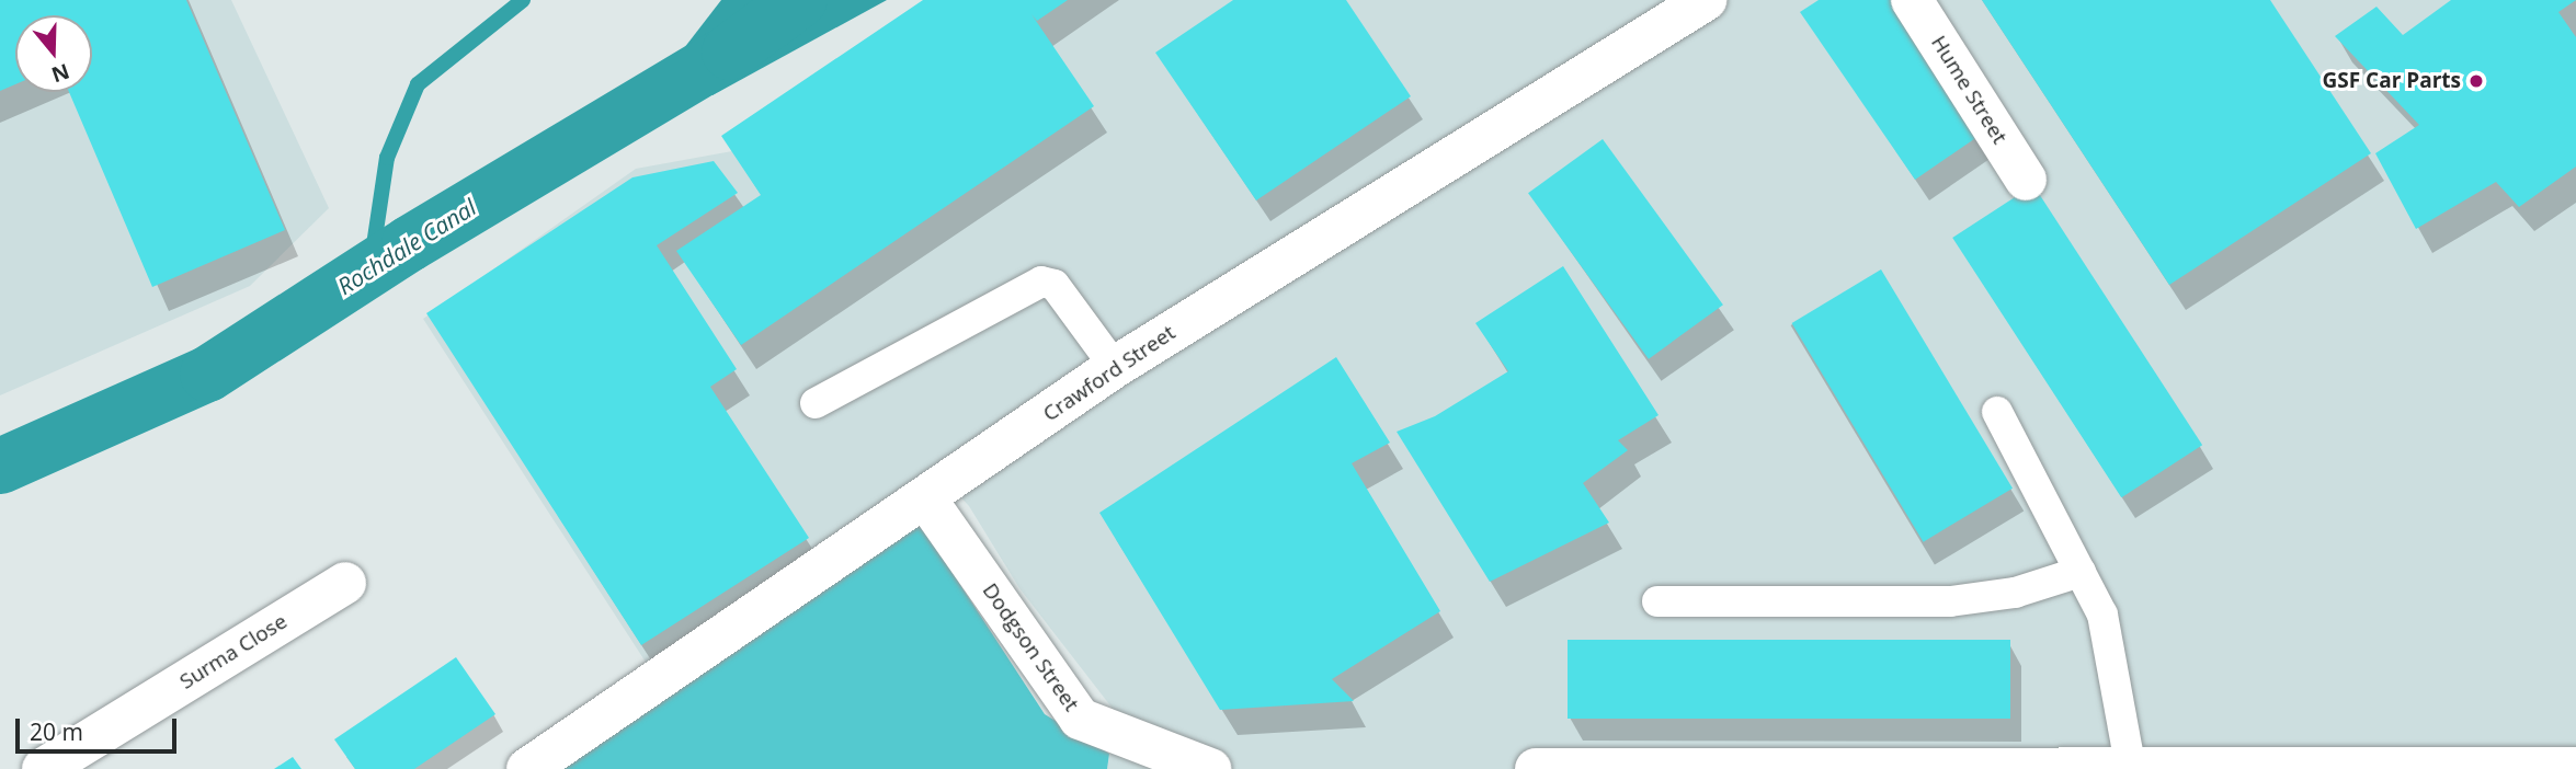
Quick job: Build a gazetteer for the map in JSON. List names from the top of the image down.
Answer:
{
  "streets": {
    "street": [
      "Hume Street",
      "Crawford Street",
      "Dodgson Street",
      "Surma Close"
    ]
  },
  "crossings": [
    ["Crawford Street", "Dodgson Street"]
  ],
  "water": ["Rochdale Canal"],
  "places": ["GSF Car Parts"],
  "scale_bar": "20 m",
  "north": "bottom"
}
